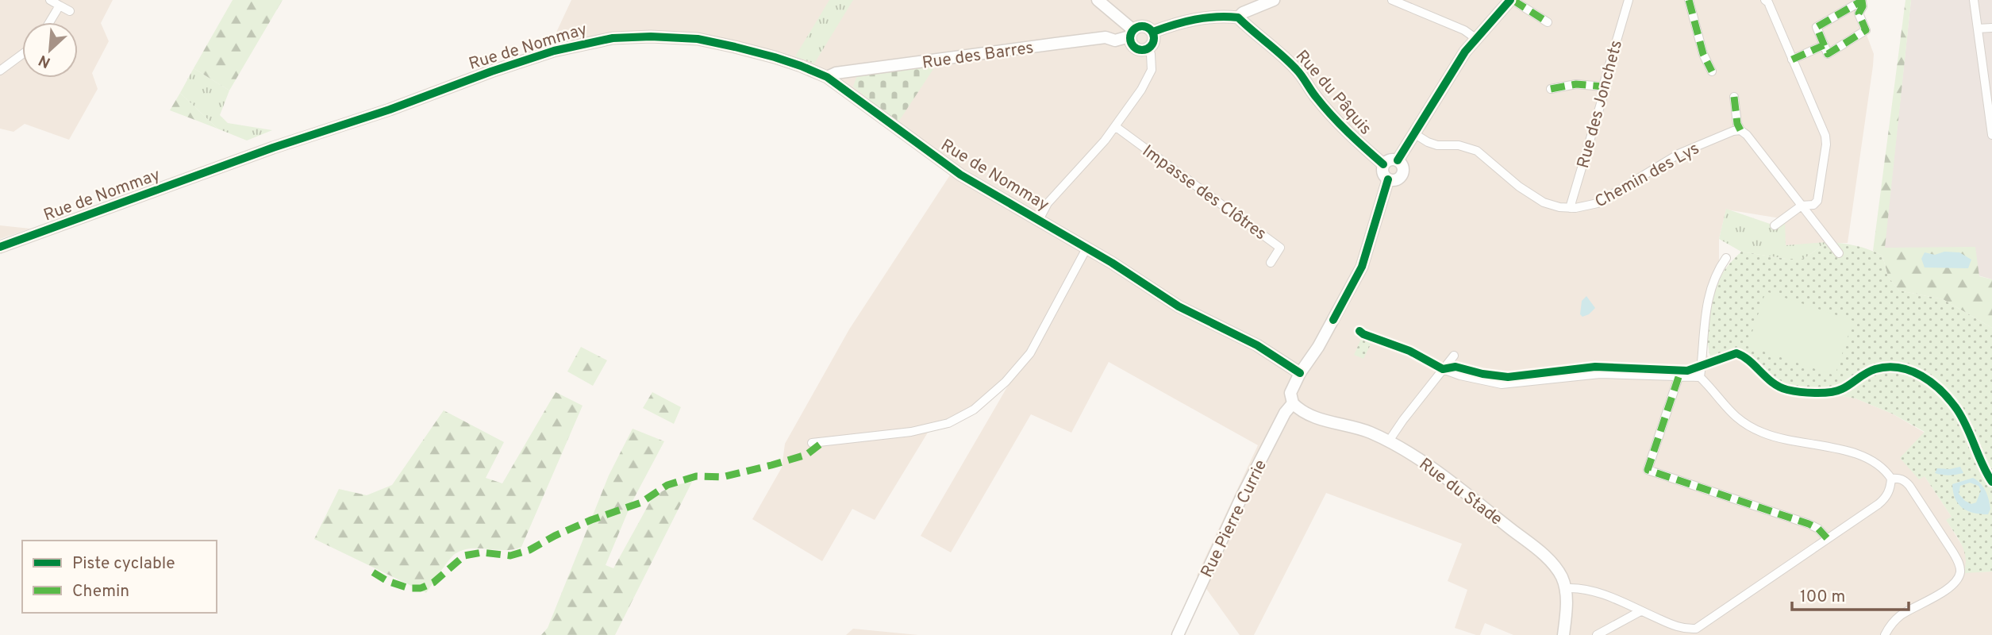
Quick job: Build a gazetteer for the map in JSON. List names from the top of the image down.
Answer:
{
  "streets": {
    "street": [
      "Rue de Nommay",
      "Rue des Barres",
      "Rue du Pâquis",
      "Rue des Jonchets",
      "Chemin des Lys",
      "Impasse des Clôtres",
      "Rue du Stade",
      "Rue Pierre Currie"
    ]
  },
  "crossings": [
    ["Rue de Nommay", "Rue des Barres"],
    ["Rue des Jonchets", "Chemin des Lys"],
    ["Rue du Stade", "Rue Pierre Currie"]
  ],
  "legend": ["Piste cyclable", "Chemin"],
  "scale_bar": "100 m",
  "north": "bottom left"
}
